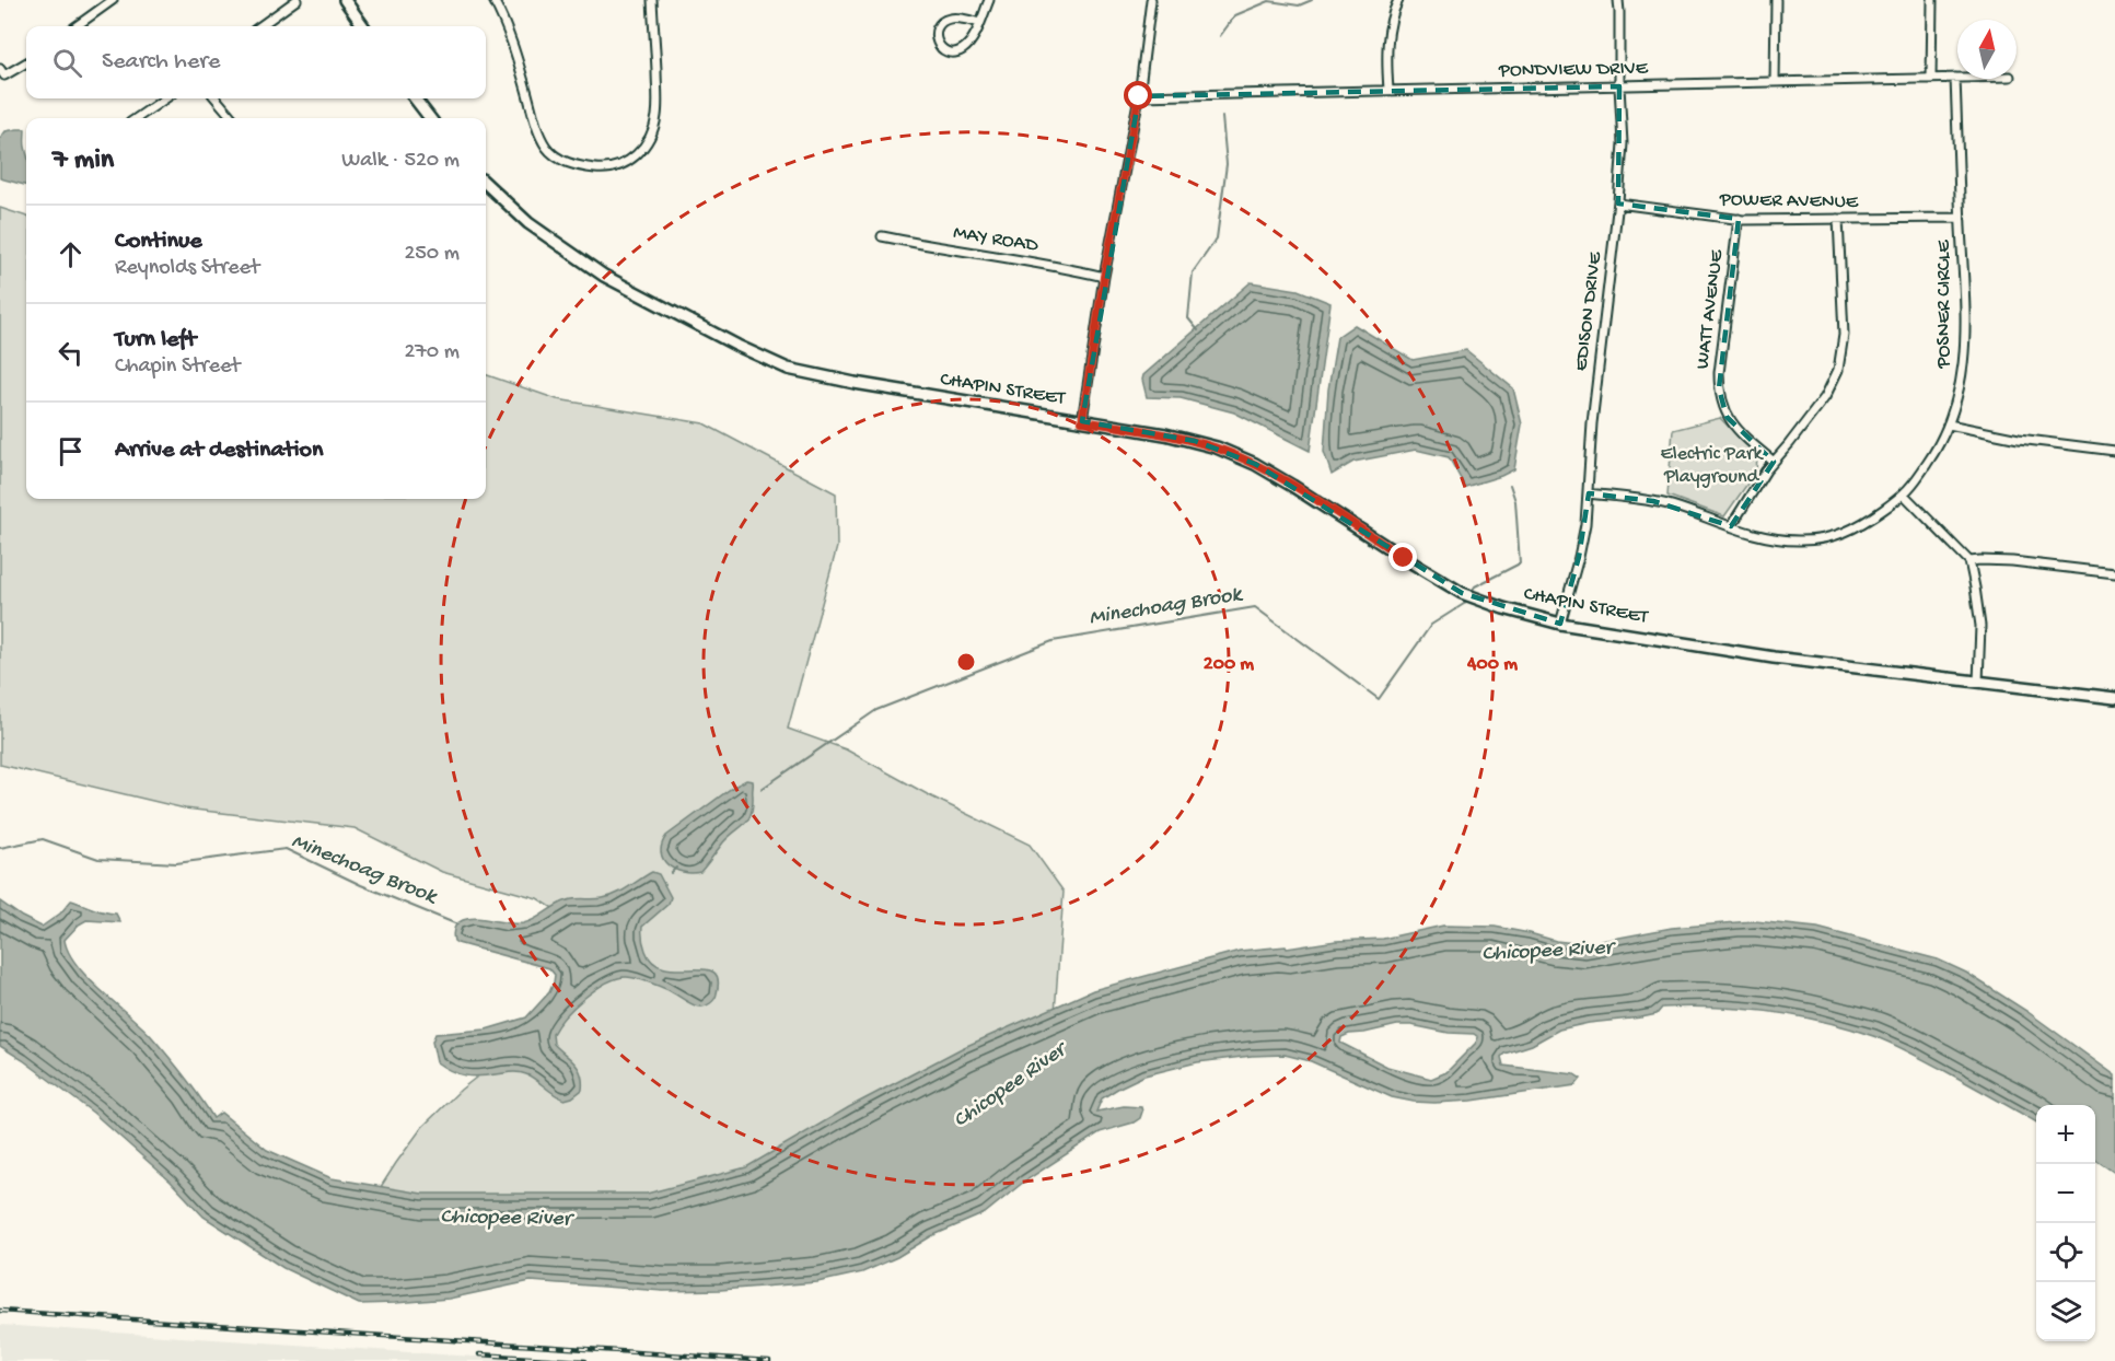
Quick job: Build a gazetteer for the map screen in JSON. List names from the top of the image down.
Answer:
{
  "streets": {
    "main road": ["CHAPIN STREET"],
    "street": [
      "PONDVIEW DRIVE",
      "POWER AVENUE",
      "MAY ROAD",
      "POSNER CIRCLE",
      "WATT AVENUE",
      "EDISON DRIVE"
    ]
  },
  "crossings": [
    ["PONDVIEW DRIVE", "POSNER CIRCLE"],
    ["PONDVIEW DRIVE", "EDISON DRIVE"],
    ["POWER AVENUE", "POSNER CIRCLE"],
    ["POWER AVENUE", "WATT AVENUE"],
    ["POWER AVENUE", "EDISON DRIVE"],
    ["POSNER CIRCLE", "EDISON DRIVE"],
    ["EDISON DRIVE", "CHAPIN STREET"]
  ],
  "water": ["Minechoag Brook", "Chicopee River"],
  "parks": ["Electric Park Playground"],
  "north": "top",
  "page": {
    "search": "Search here",
    "heading": ["7 min", "Walk · 520 m"],
    "list": [
      ["Continue", "Reynolds Street", "250 m"],
      ["Turn left", "Chapin Street", "270 m"],
      "Arrive at destination"
    ],
    "map_buttons": ["+", "−"]
  },
  "rings": ["200 m", "400 m"]
}
